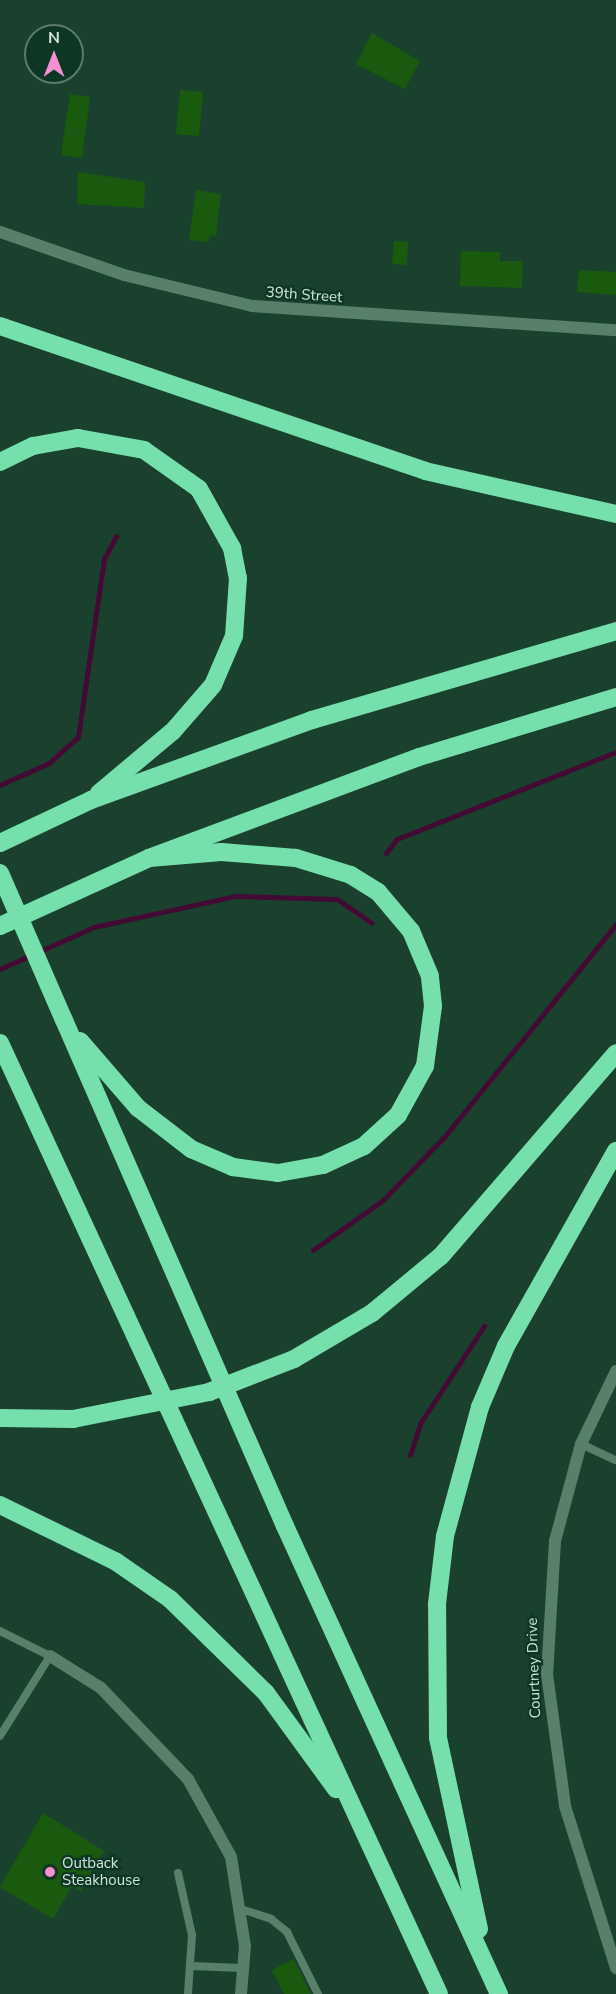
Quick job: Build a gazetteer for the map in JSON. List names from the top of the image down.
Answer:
{
  "streets": {
    "street": ["39th Street", "Courtney Drive"]
  },
  "places": ["Outback Steakhouse"],
  "north": "top"
}
